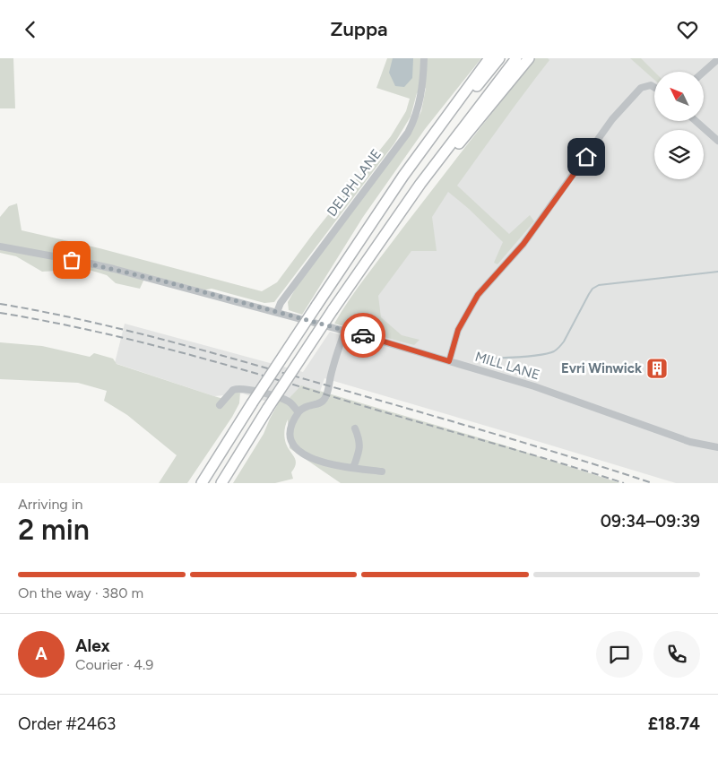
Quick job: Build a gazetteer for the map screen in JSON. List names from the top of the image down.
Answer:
{
  "streets": {
    "street": ["DELPH LANE", "MILL LANE"]
  },
  "crossings": [
    ["DELPH LANE", "MILL LANE"]
  ],
  "places": {
    "building": ["Evri Winwick"]
  },
  "north": "top left",
  "page": {
    "header": "Zuppa",
    "heading": ["2 min", "Arriving in", "09:34–09:39"],
    "panel": [
      "Alex",
      "Courier · 4.9",
      "Order #2463",
      "£18.74"
    ],
    "bar": "On the way · 380 m",
    "round": "A"
  }
}
